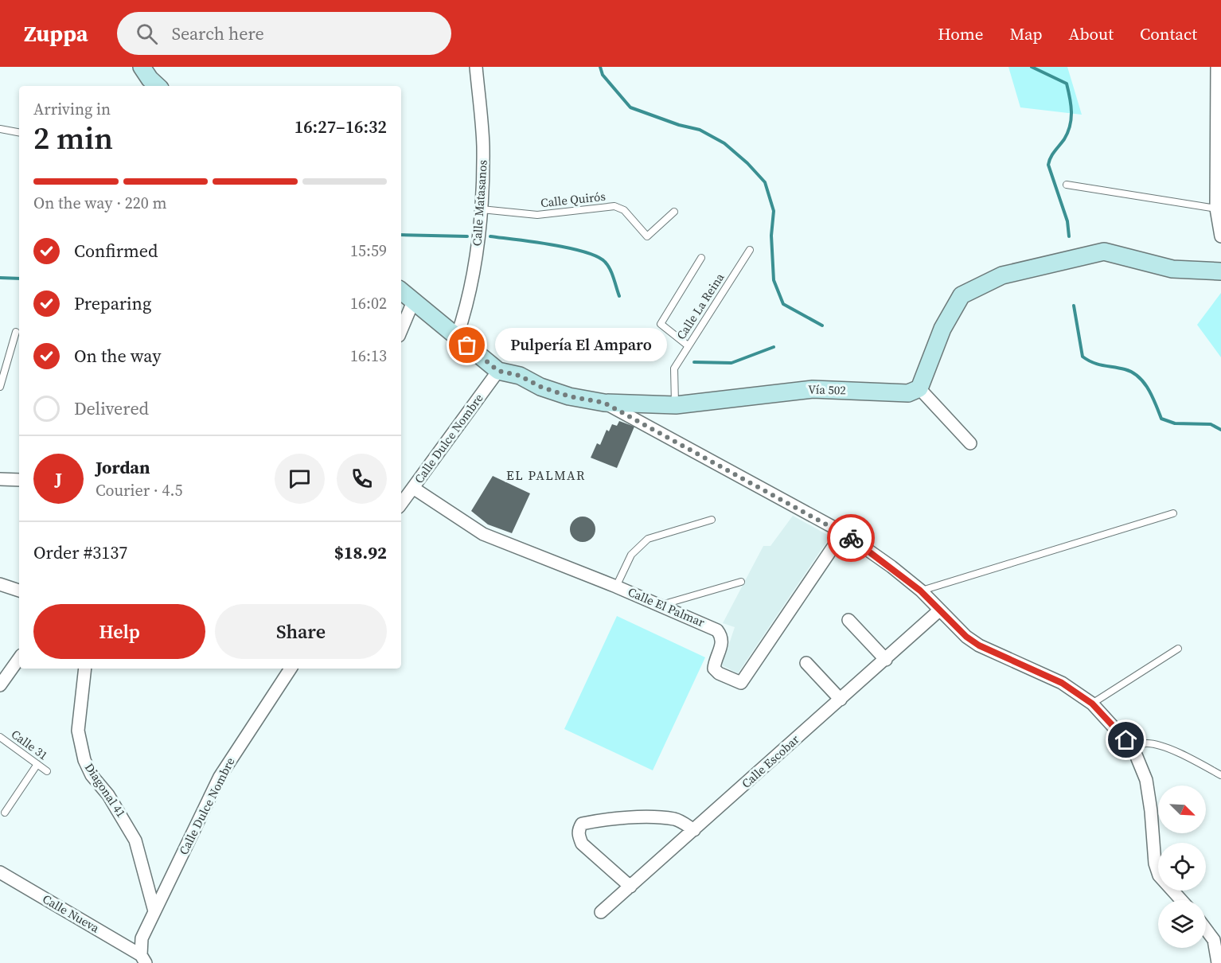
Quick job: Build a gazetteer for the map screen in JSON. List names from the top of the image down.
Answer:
{
  "streets": {
    "street": [
      "Calle Matasanos",
      "Vía 502",
      "Calle Dulce Nombre",
      "Calle El Palmar",
      "Calle Escobar",
      "Diagonal 41",
      "Calle Nueva"
    ],
    "lane": ["Calle Quirós", "Calle La Reina", "Calle 31"]
  },
  "crossings": [
    ["Calle Quirós", "Calle Matasanos"],
    ["Calle Matasanos", "Vía 502"],
    ["Calle La Reina", "Vía 502"],
    ["Vía 502", "Calle Dulce Nombre"],
    ["Calle Dulce Nombre", "Calle El Palmar"],
    ["Calle Dulce Nombre", "Diagonal 41"],
    ["Calle Dulce Nombre", "Calle Nueva"]
  ],
  "districts": ["EL PALMAR"],
  "places": ["Pulpería El Amparo"],
  "north": "bottom right",
  "page": {
    "header": "Zuppa",
    "search": "Search here",
    "nav": [
      "Home",
      "Map",
      "About",
      "Contact"
    ],
    "heading": ["2 min", "Arriving in", "16:27–16:32"],
    "panel": [
      "Jordan",
      "Courier · 4.5",
      "Order #3137",
      "$18.92"
    ],
    "bar": "On the way · 220 m",
    "list": [
      ["Confirmed", "15:59"],
      ["Preparing", "16:02"],
      ["On the way", "16:13"],
      "Delivered"
    ],
    "bubble": "Pulpería El Amparo",
    "round": "J",
    "buttons": ["Help", "Share"]
  }
}
